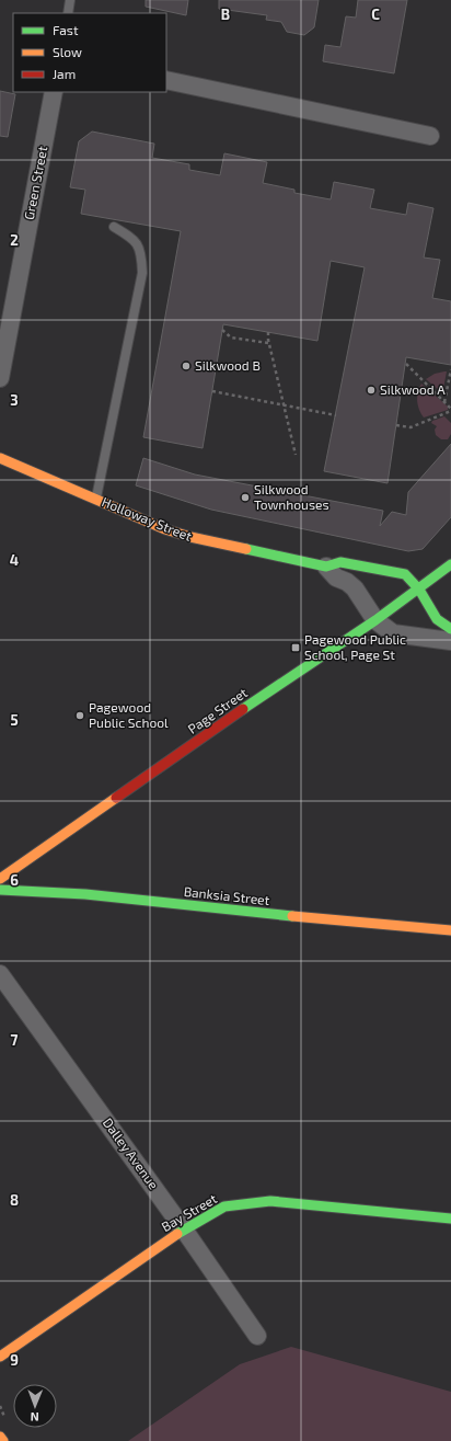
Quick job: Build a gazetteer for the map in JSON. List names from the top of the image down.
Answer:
{
  "streets": {
    "street": [
      "Green Street",
      "Holloway Street",
      "Page Street",
      "Banksia Street",
      "Dalley Avenue",
      "Bay Street"
    ]
  },
  "crossings": [
    ["Holloway Street", "Page Street"],
    ["Dalley Avenue", "Bay Street"]
  ],
  "places": {
    "other": [
      "Silkwood B",
      "Silkwood A",
      "Silkwood Townhouses",
      "Pagewood Public School"
    ],
    "transit": ["Pagewood Public School, Page St"]
  },
  "legend": ["Fast", "Slow", "Jam"],
  "north": "bottom",
  "grid": {
    "columns": ["B", "C"],
    "rows": [
      "2",
      "3",
      "4",
      "5",
      "6",
      "7",
      "8",
      "9"
    ]
  }
}
